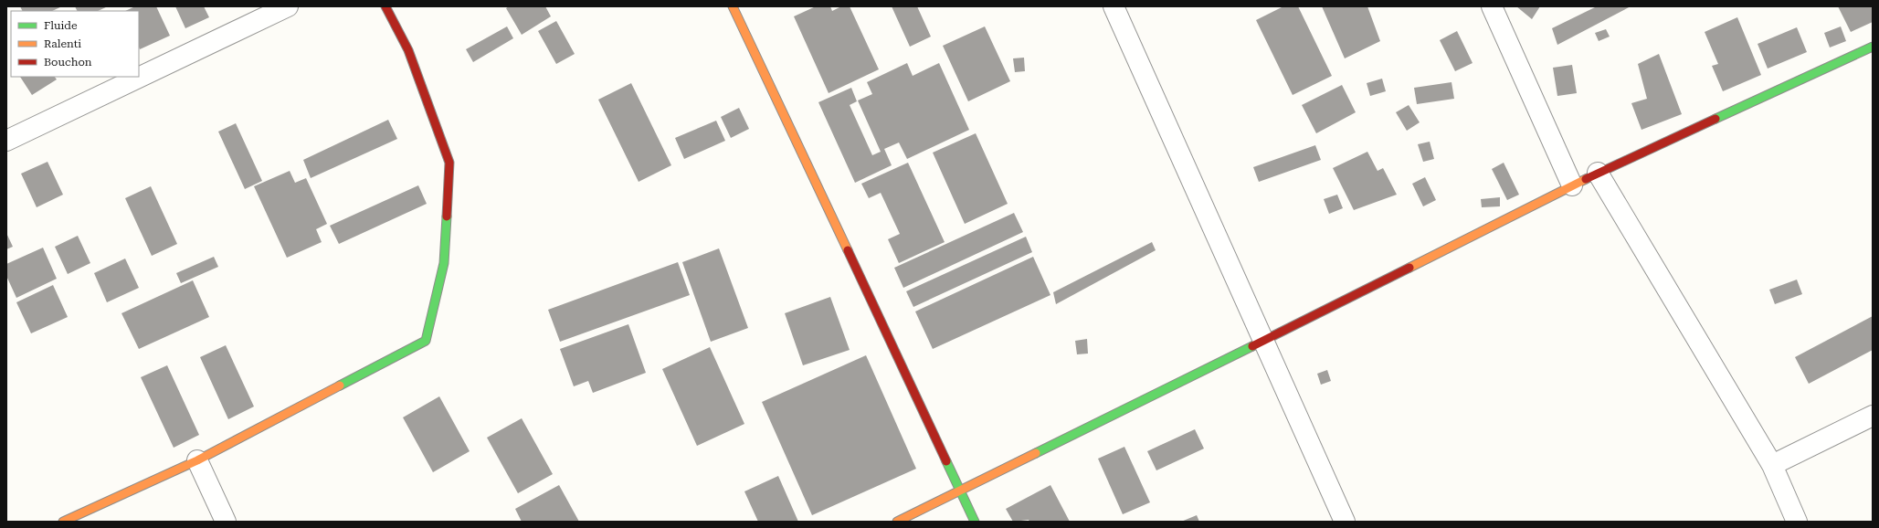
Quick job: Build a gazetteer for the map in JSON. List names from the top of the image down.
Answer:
{
  "legend": ["Fluide", "Ralenti", "Bouchon"]
}
